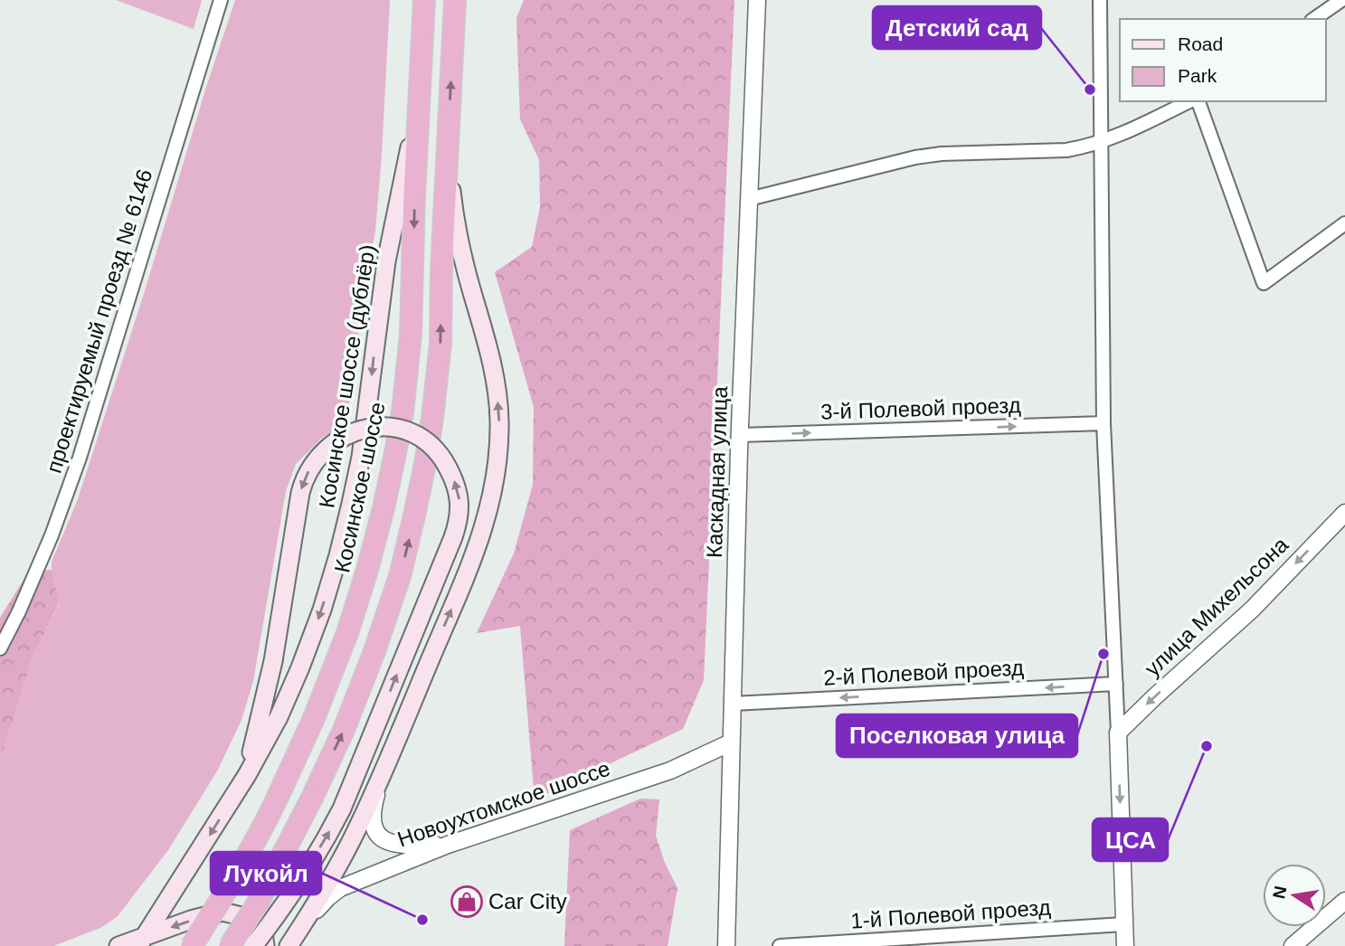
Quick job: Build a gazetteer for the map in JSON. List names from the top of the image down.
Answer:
{
  "streets": {
    "highway": ["Косинское шоссе"],
    "main road": ["Косинское шоссе (дублёр)"],
    "street": [
      "проектируемый проезд № 6146",
      "3-й Полевой проезд",
      "Каскадная улица",
      "улица Михельсона",
      "2-й Полевой проезд",
      "Новоухтомское шоссе",
      "1-й Полевой проезд"
    ]
  },
  "crossings": [
    ["Косинское шоссе (дублёр)", "Косинское шоссе"],
    ["3-й Полевой проезд", "Каскадная улица"],
    ["Каскадная улица", "2-й Полевой проезд"],
    ["Каскадная улица", "Новоухтомское шоссе"]
  ],
  "one_way": ["3-й Полевой проезд", "улица Михельсона", "2-й Полевой проезд"],
  "places": {
    "other": [
      "Детский сад",
      "Поселковая улица",
      "ЦСА",
      "Лукойл"
    ],
    "shop": ["Car City"]
  },
  "legend": ["Road", "Park"],
  "north": "left"
}
